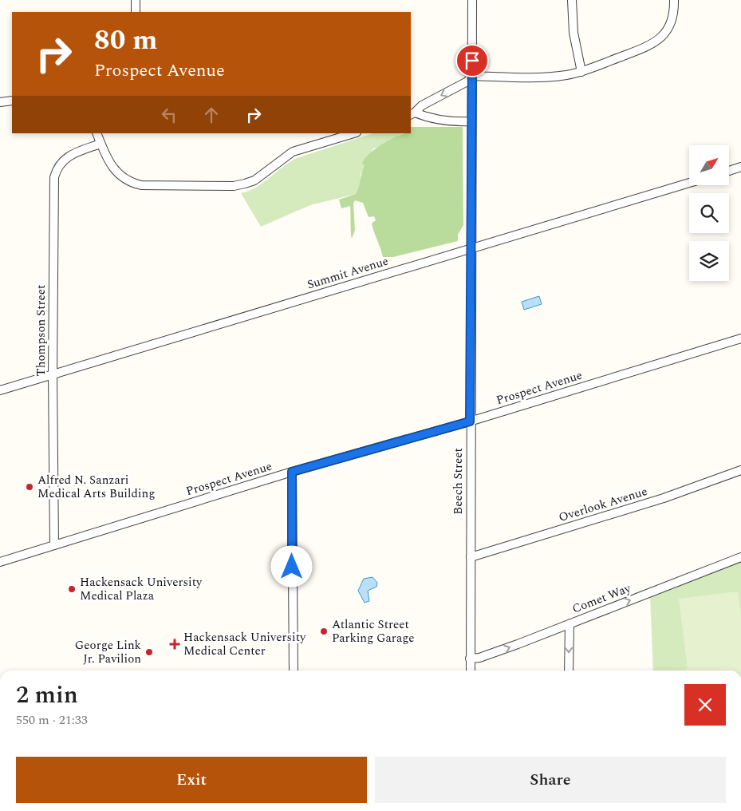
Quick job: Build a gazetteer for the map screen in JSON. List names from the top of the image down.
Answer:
{
  "streets": {
    "street": [
      "Summit Avenue",
      "Thompson Street",
      "Prospect Avenue",
      "Beech Street",
      "Overlook Avenue",
      "Comet Way"
    ]
  },
  "crossings": [
    ["Summit Avenue", "Thompson Street"],
    ["Summit Avenue", "Beech Street"],
    ["Thompson Street", "Prospect Avenue"],
    ["Prospect Avenue", "Beech Street"],
    ["Beech Street", "Overlook Avenue"],
    ["Beech Street", "Comet Way"]
  ],
  "one_way": ["Comet Way"],
  "places": {
    "other": [
      "Alfred N. Sanzari Medical Arts Building",
      "Hackensack University Medical Plaza",
      "Atlantic Street Parking Garage",
      "George Link Jr. Pavilion"
    ],
    "health": ["Hackensack University Medical Center"]
  },
  "north": "top right",
  "page": {
    "turn": ["80 m", "Prospect Avenue"],
    "heading": ["2 min", "550 m · 21:33"],
    "buttons": ["Exit", "Share"]
  }
}
